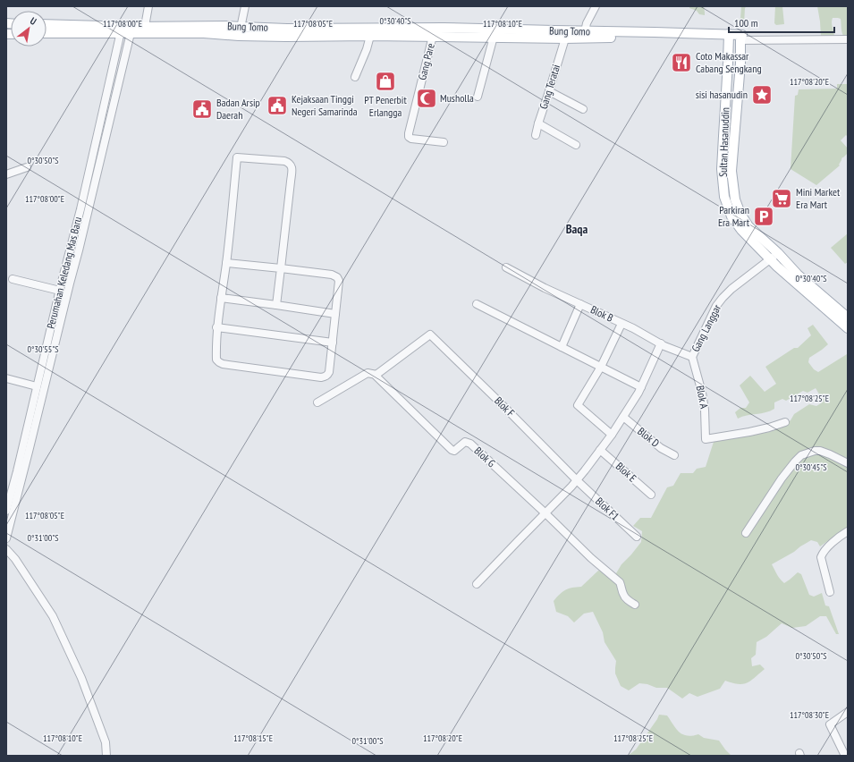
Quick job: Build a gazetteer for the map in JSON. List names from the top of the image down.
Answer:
{
  "streets": {
    "main road": ["Bung Tomo", "Sultan Hasanuddin"],
    "street": [
      "Gang Pare",
      "Gang Teratai",
      "Perumahan Keledang Mas Baru",
      "Blok B",
      "Gang Langgar",
      "Blok A",
      "Blok F",
      "Blok D",
      "Blok G",
      "Blok E",
      "Blok F1"
    ]
  },
  "crossings": [
    ["Bung Tomo", "Gang Pare"],
    ["Bung Tomo", "Gang Teratai"],
    ["Bung Tomo", "Sultan Hasanuddin"],
    ["Bung Tomo", "Perumahan Keledang Mas Baru"],
    ["Sultan Hasanuddin", "Gang Langgar"],
    ["Blok B", "Gang Langgar"],
    ["Blok B", "Blok A"],
    ["Gang Langgar", "Blok A"],
    ["Blok F", "Blok G"],
    ["Blok F", "Blok F1"]
  ],
  "districts": ["Baqa"],
  "places": {
    "restaurant": ["Coto Makassar Cabang Sengkang"],
    "shop": ["PT Penerbit Erlangga"],
    "place": ["sisi hasanudin"],
    "mosque": ["Musholla"],
    "public building": ["Kejaksaan Tinggi Negeri Samarinda", "Badan Arsip Daerah"],
    "supermarket": ["Mini Market Era Mart"],
    "parking": ["Parkiran Era Mart"]
  },
  "scale_bar": "100 m",
  "north": "top right",
  "coordinates": [
    "0°30'40\"S",
    "117°08'00\"E",
    "117°08'05\"E",
    "117°08'10\"E",
    "117°08'20\"E",
    "0°30'50\"S",
    "0°30'55\"S",
    "117°08'25\"E",
    "0°30'45\"S",
    "0°31'00\"S",
    "117°08'30\"E",
    "117°08'15\"E"
  ]
}
